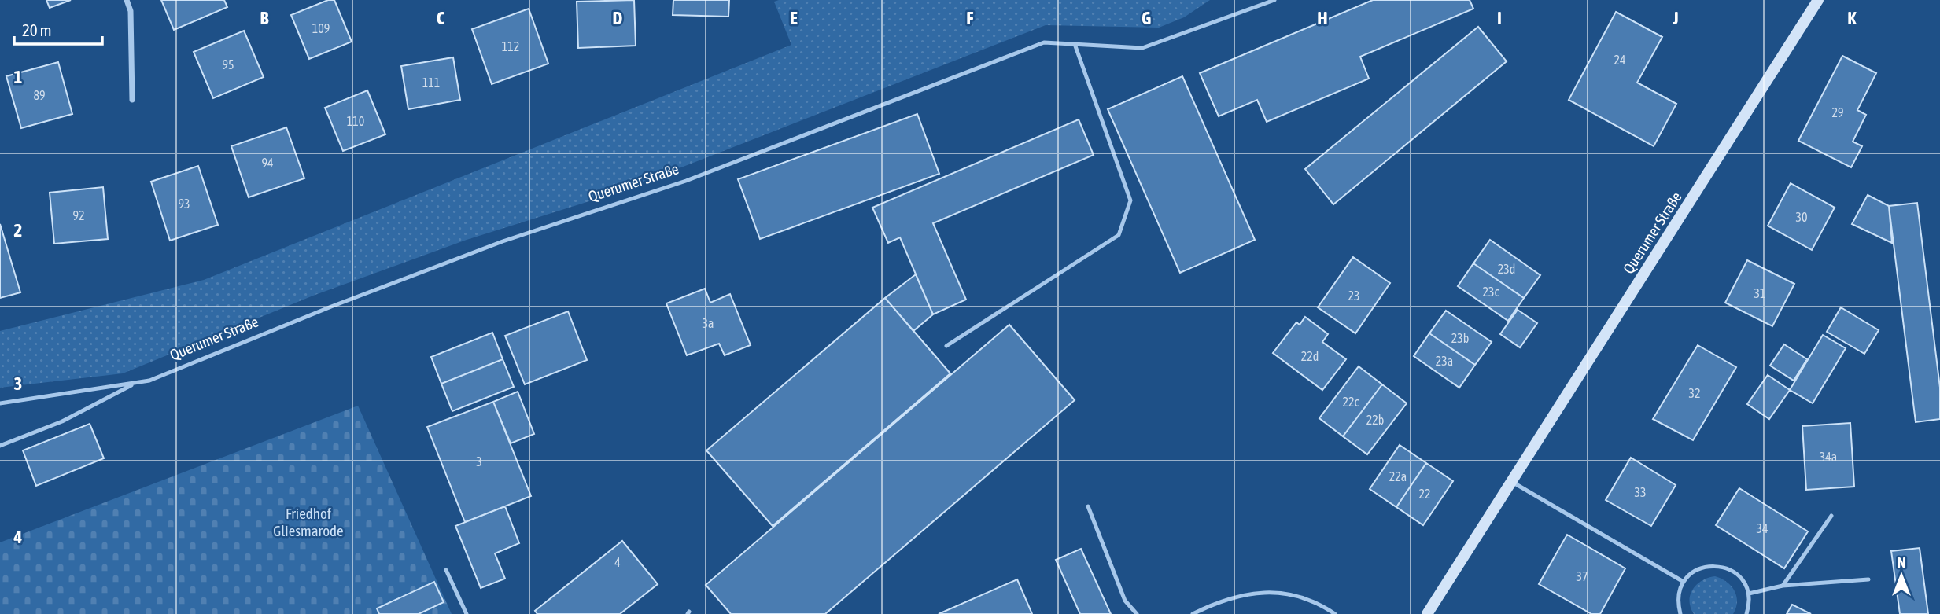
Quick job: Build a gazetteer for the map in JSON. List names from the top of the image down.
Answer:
{
  "streets": {
    "street": ["Querumer Straße"]
  },
  "parks": ["Friedhof Gliesmarode"],
  "house_numbers": [
    "109",
    "112",
    "24",
    "95",
    "111",
    "89",
    "29",
    "110",
    "94",
    "93",
    "92",
    "30",
    "23d",
    "23c",
    "31",
    "23",
    "3a",
    "23b",
    "22d",
    "23a",
    "32",
    "22c",
    "22b",
    "34a",
    "3",
    "22a",
    "33",
    "22",
    "34",
    "4",
    "37"
  ],
  "scale_bar": "20 m",
  "north": "top",
  "grid": {
    "columns": [
      "B",
      "C",
      "D",
      "E",
      "F",
      "G",
      "H",
      "I",
      "J",
      "K"
    ],
    "rows": [
      "1",
      "2",
      "3",
      "4"
    ]
  }
}
